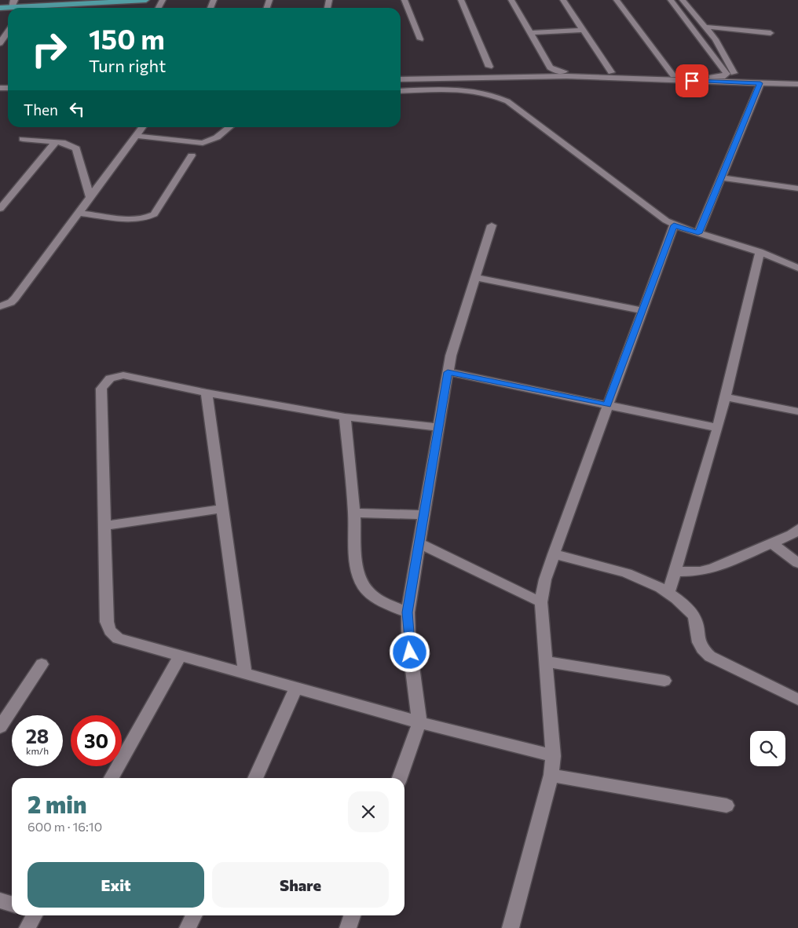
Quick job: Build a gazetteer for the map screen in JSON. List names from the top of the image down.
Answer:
{
  "page": {
    "turn": ["150 m", "Turn right"],
    "then": "Then",
    "speed": "28 km/h",
    "limit": "30",
    "heading": ["2 min", "600 m · 16:10"],
    "buttons": ["Exit", "Share"]
  }
}
